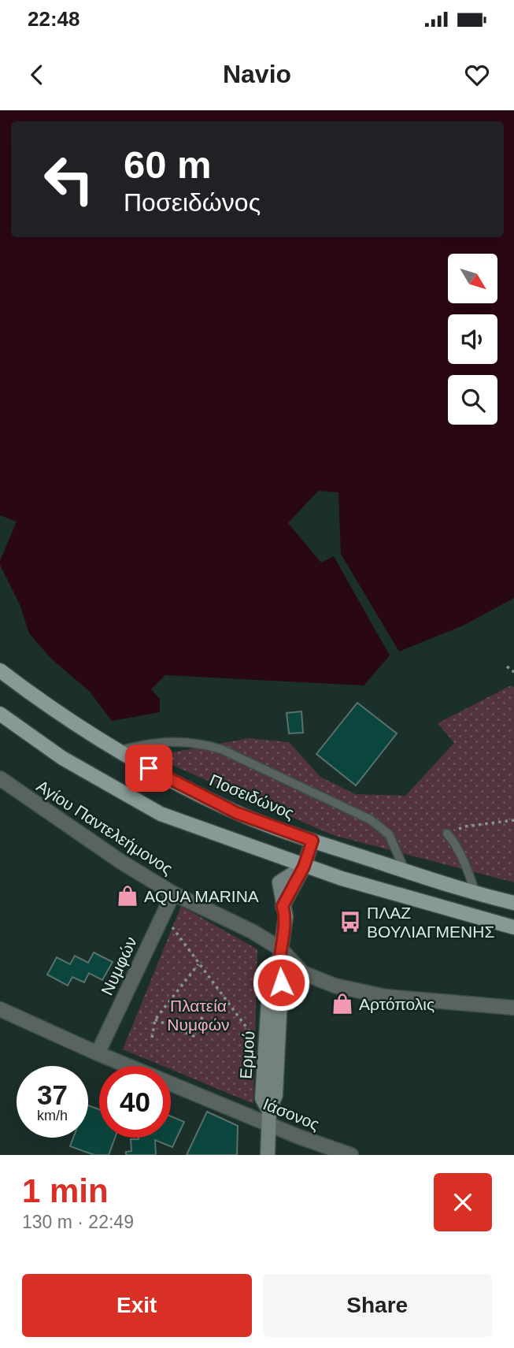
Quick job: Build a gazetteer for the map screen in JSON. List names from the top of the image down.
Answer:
{
  "streets": {
    "main road": ["Ποσειδώνος"],
    "street": [
      "Αγίου Παντελεήμονος",
      "Νυμφών",
      "Ερμού",
      "Ιάσονος"
    ]
  },
  "crossings": [
    ["Ποσειδώνος", "Ερμού"],
    ["Αγίου Παντελεήμονος", "Νυμφών"],
    ["Αγίου Παντελεήμονος", "Ερμού"],
    ["Νυμφών", "Ιάσονος"],
    ["Ερμού", "Ιάσονος"]
  ],
  "parks": ["Πλατεία Νυμφών"],
  "places": {
    "shop": ["AQUA MARINA", "Αρτόπολις"],
    "bus stop": ["ΠΛΑΖ ΒΟΥΛΙΑΓΜΕΝΗΣ"]
  },
  "north": "bottom right",
  "page": {
    "status": "22:48",
    "header": "Navio",
    "turn": ["60 m", "Ποσειδώνος"],
    "speed": "37 km/h",
    "limit": "40",
    "heading": ["1 min", "130 m · 22:49"],
    "buttons": ["Exit", "Share"]
  }
}
